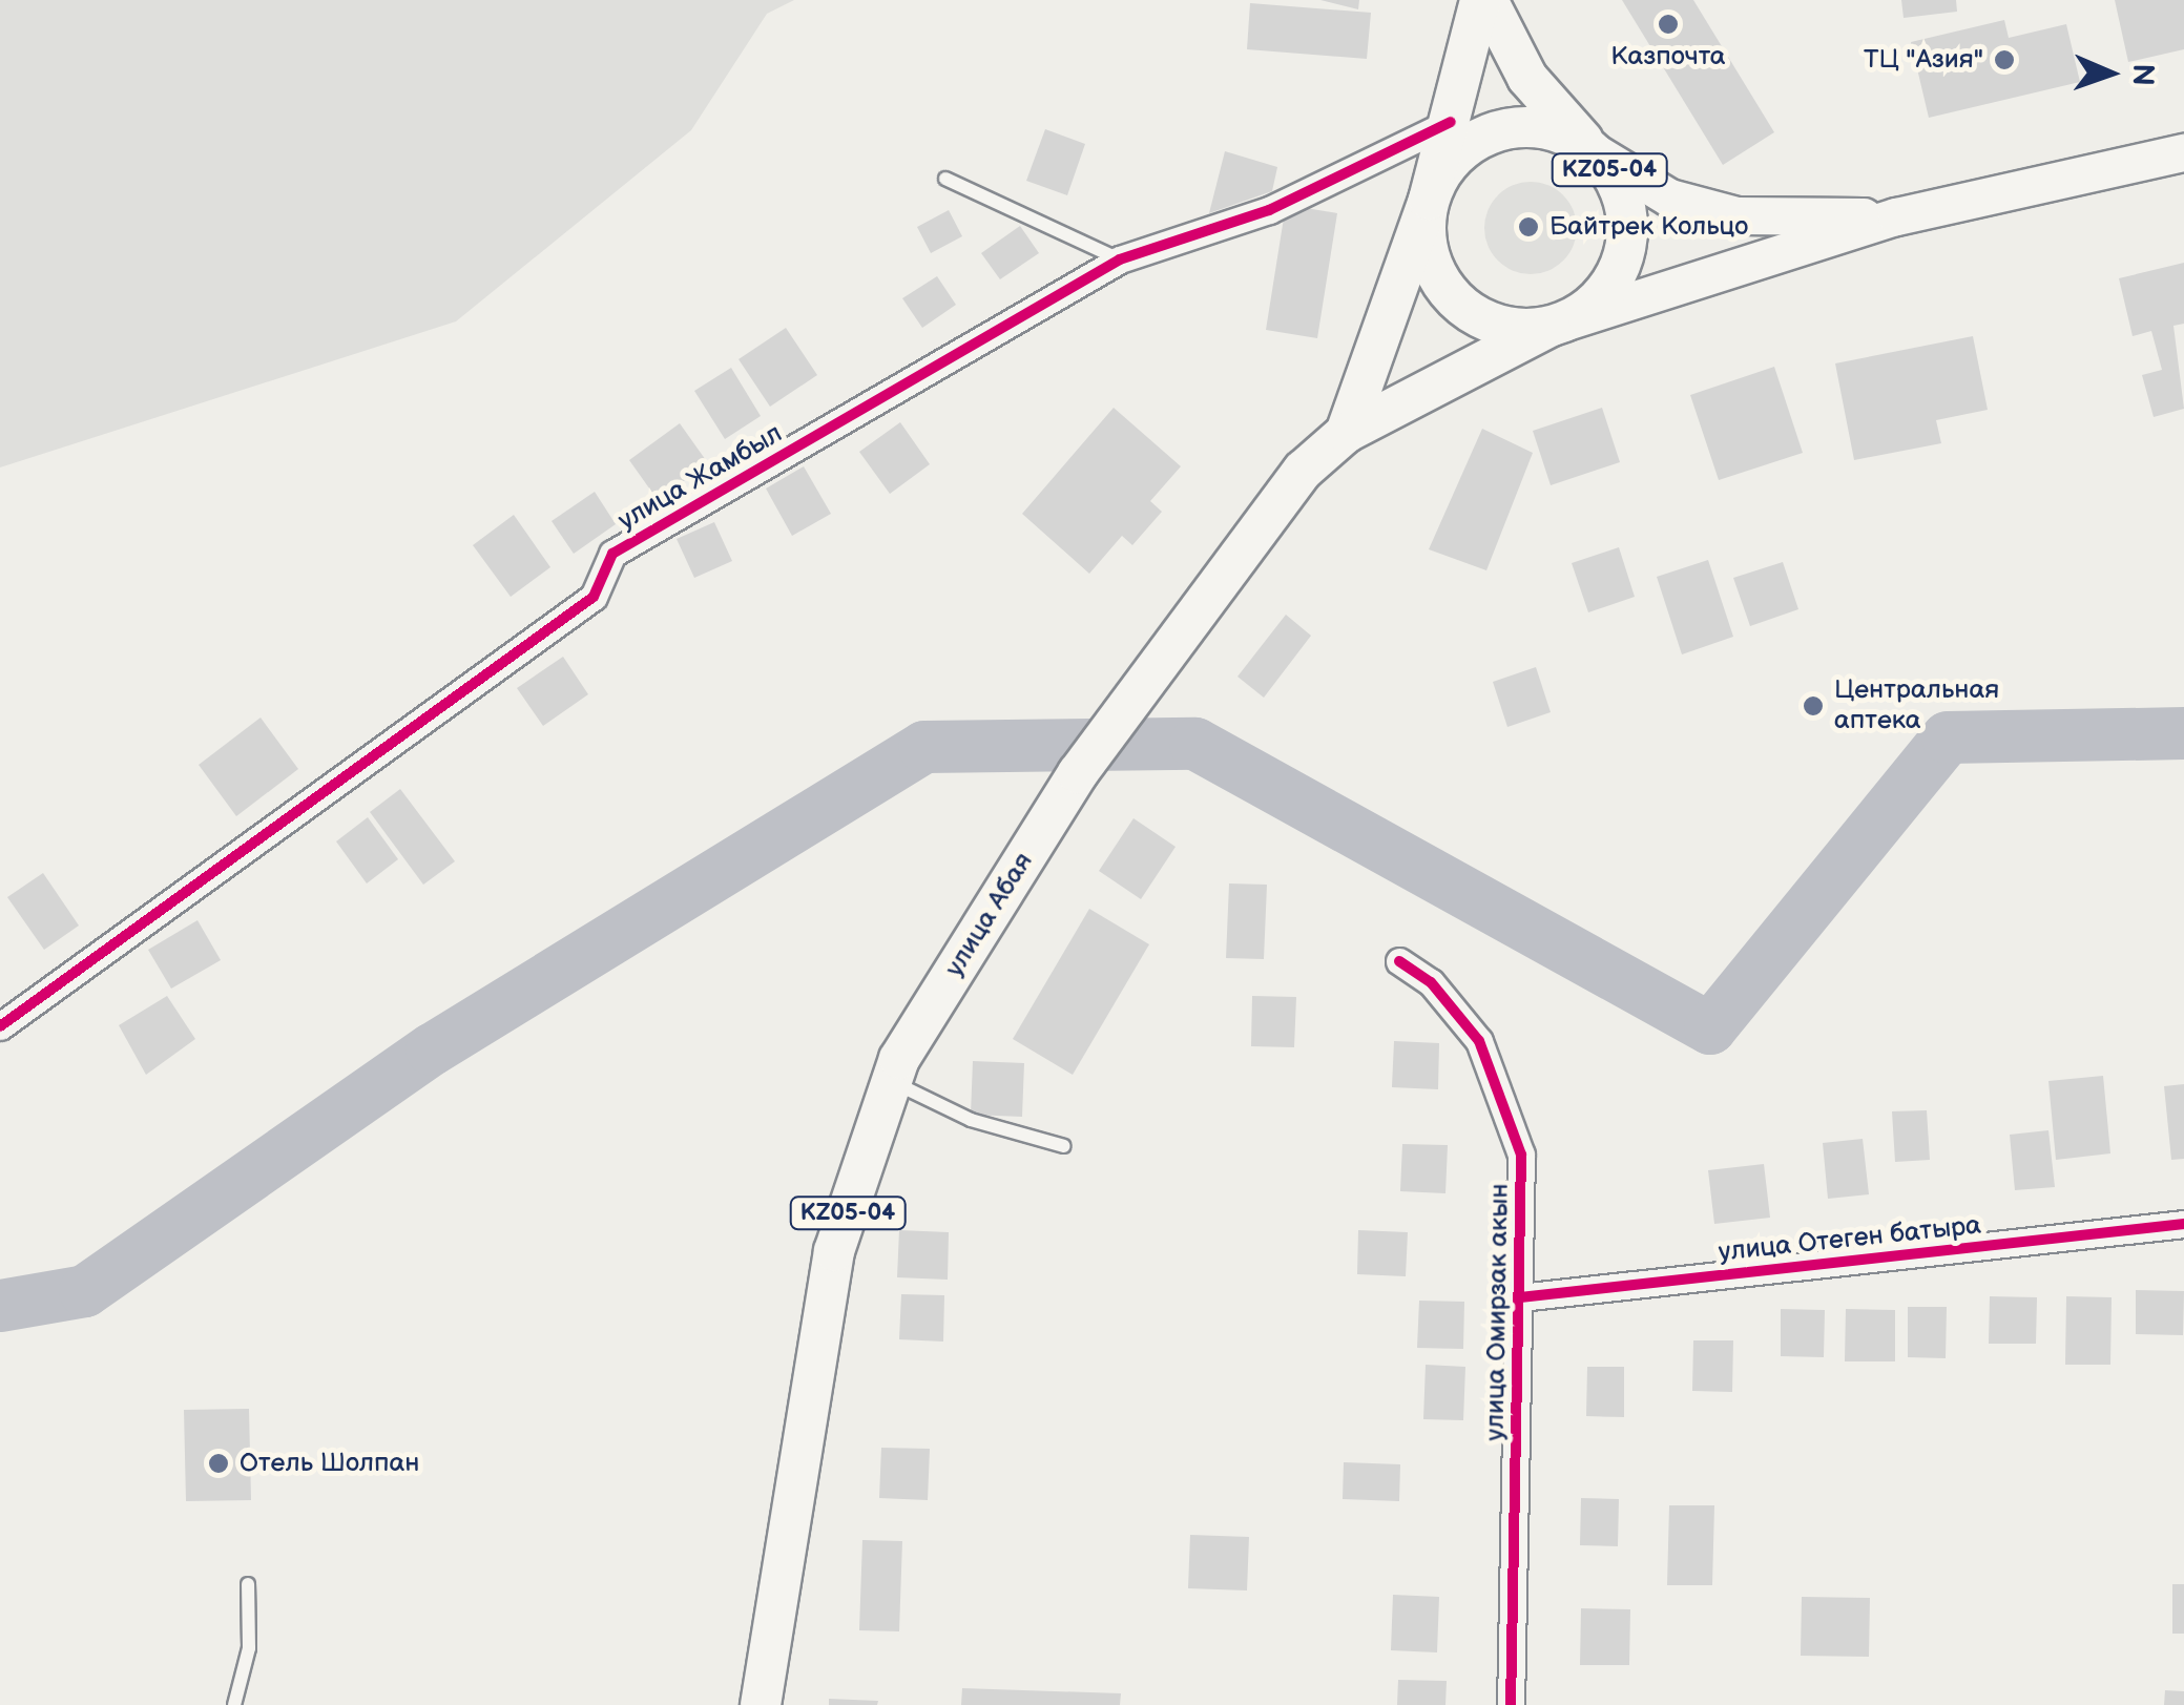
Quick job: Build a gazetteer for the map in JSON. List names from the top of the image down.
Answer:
{
  "streets": {
    "main road": ["KZ05-04", "улица Абая"],
    "street": ["улица Жамбыл", "улица Отеген батыра", "улица Омирзак акын"]
  },
  "crossings": [
    ["KZ05-04", "улица Жамбыл"],
    ["KZ05-04", "улица Абая"],
    ["улица Отеген батыра", "улица Омирзак акын"]
  ],
  "places": [
    "Казпочта",
    "ТЦ \"Азия\"",
    "Байтрек Кольцо",
    "Центральная аптека",
    "Отель Шолпан"
  ],
  "north": "right"
}
